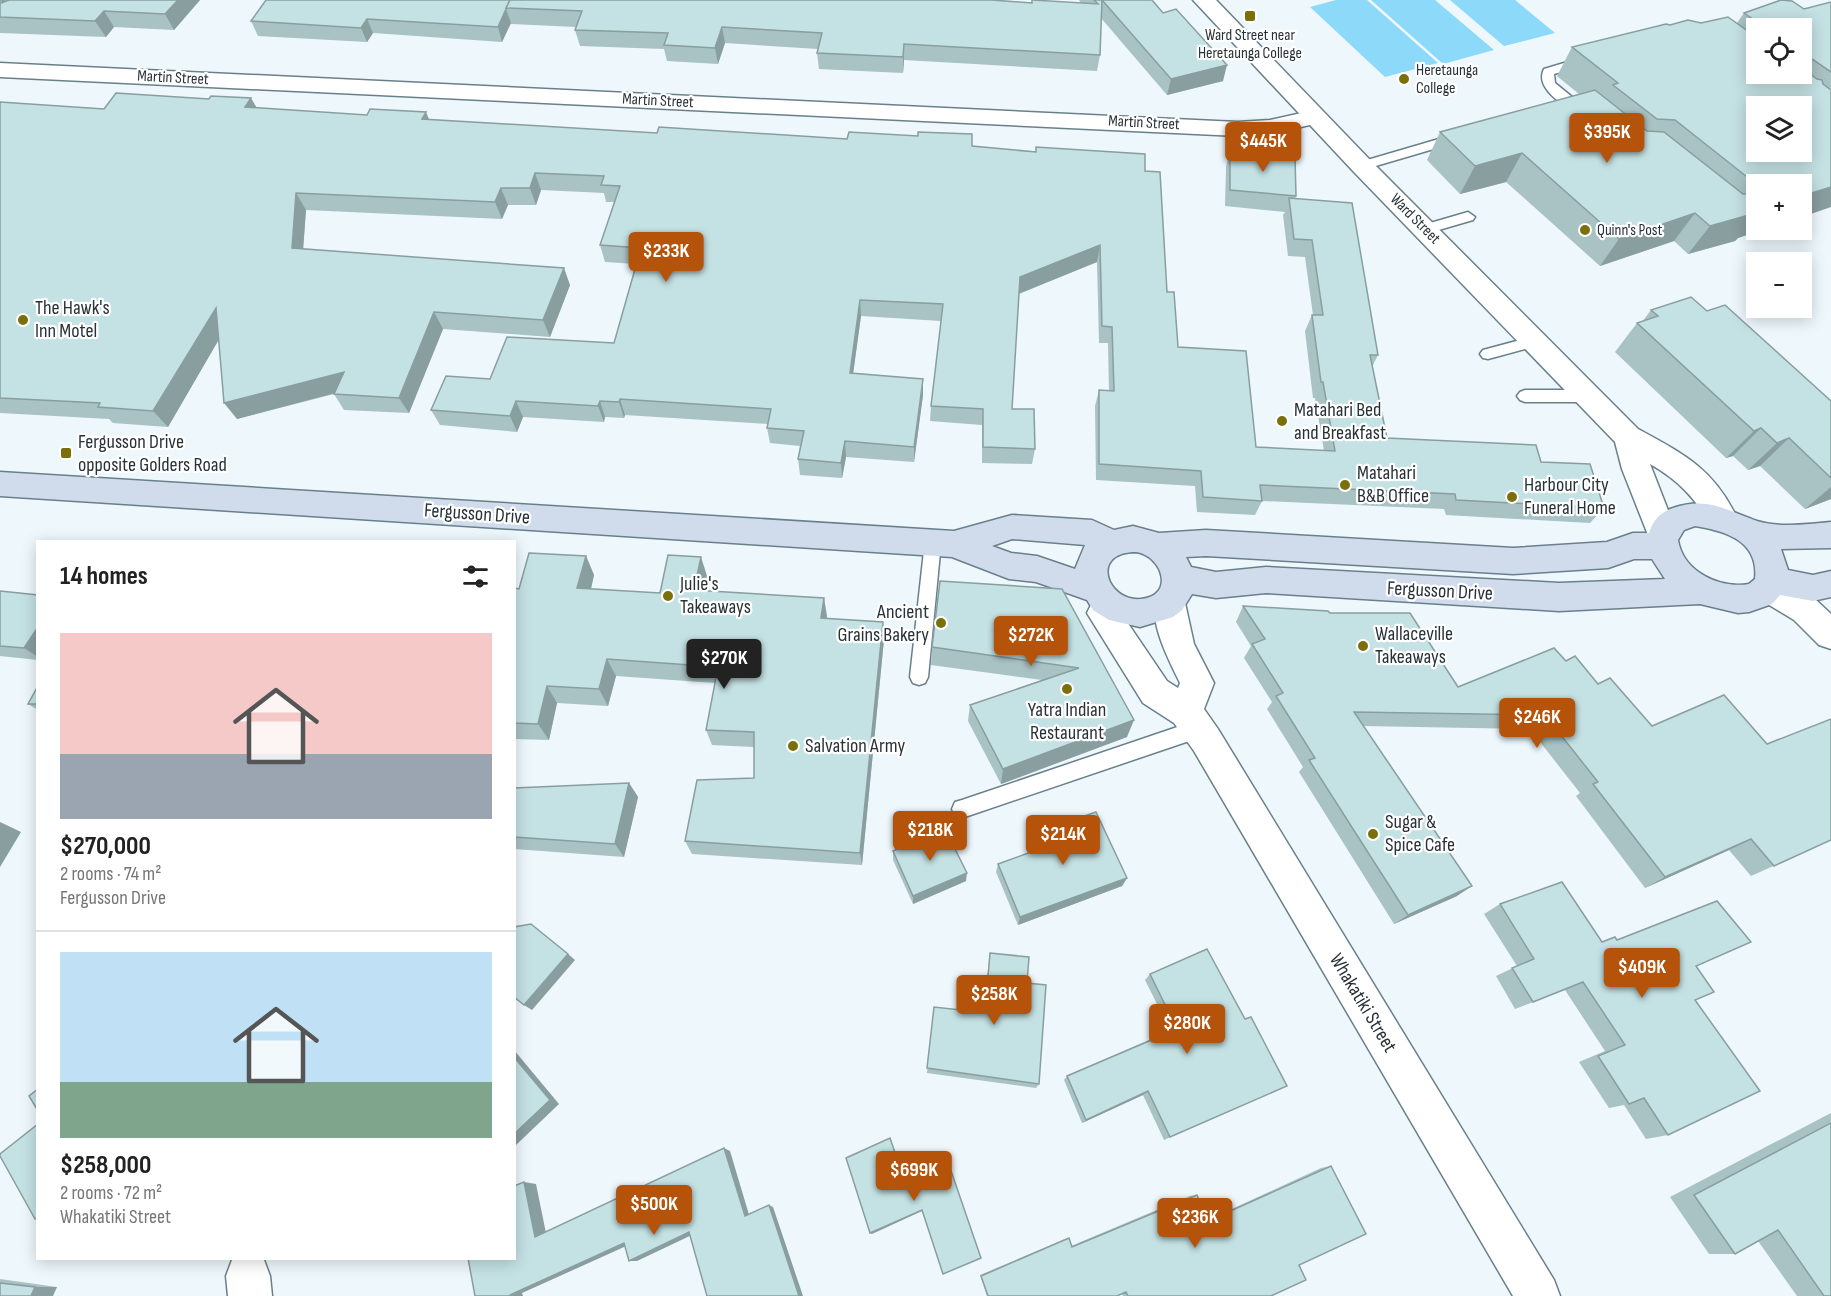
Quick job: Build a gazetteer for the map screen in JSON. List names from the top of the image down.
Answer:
{
  "streets": {
    "main road": ["Fergusson Drive"],
    "street": ["Martin Street", "Ward Street", "Whakatiki Street"]
  },
  "crossings": [
    ["Martin Street", "Ward Street"],
    ["Ward Street", "Fergusson Drive"],
    ["Fergusson Drive", "Whakatiki Street"]
  ],
  "places": {
    "transit": ["Ward Street near Heretaunga College", "Fergusson Drive opposite Golders Road"],
    "other": [
      "Heretaunga College",
      "Quinn's Post",
      "The Hawk's Inn Motel",
      "Matahari Bed and Breakfast",
      "Matahari B&B Office",
      "Harbour City Funeral Home",
      "Julie's Takeaways",
      "Ancient Grains Bakery",
      "Wallaceville Takeaways",
      "Yatra Indian Restaurant",
      "Salvation Army",
      "Sugar & Spice Cafe"
    ]
  },
  "page": {
    "map_buttons": ["+", "−"],
    "price": [
      "$395K",
      "$445K",
      "$233K",
      "$272K",
      "$270K",
      "$246K",
      "$218K",
      "$214K",
      "$409K",
      "$258K",
      "$280K",
      "$699K",
      "$500K",
      "$236K"
    ],
    "heading": "14 homes",
    "list": [
      {
        "name": "$270,000",
        "note": "2 rooms · 74 m² · Fergusson Drive"
      },
      {
        "name": "$258,000",
        "note": "2 rooms · 72 m² · Whakatiki Street"
      }
    ]
  }
}
